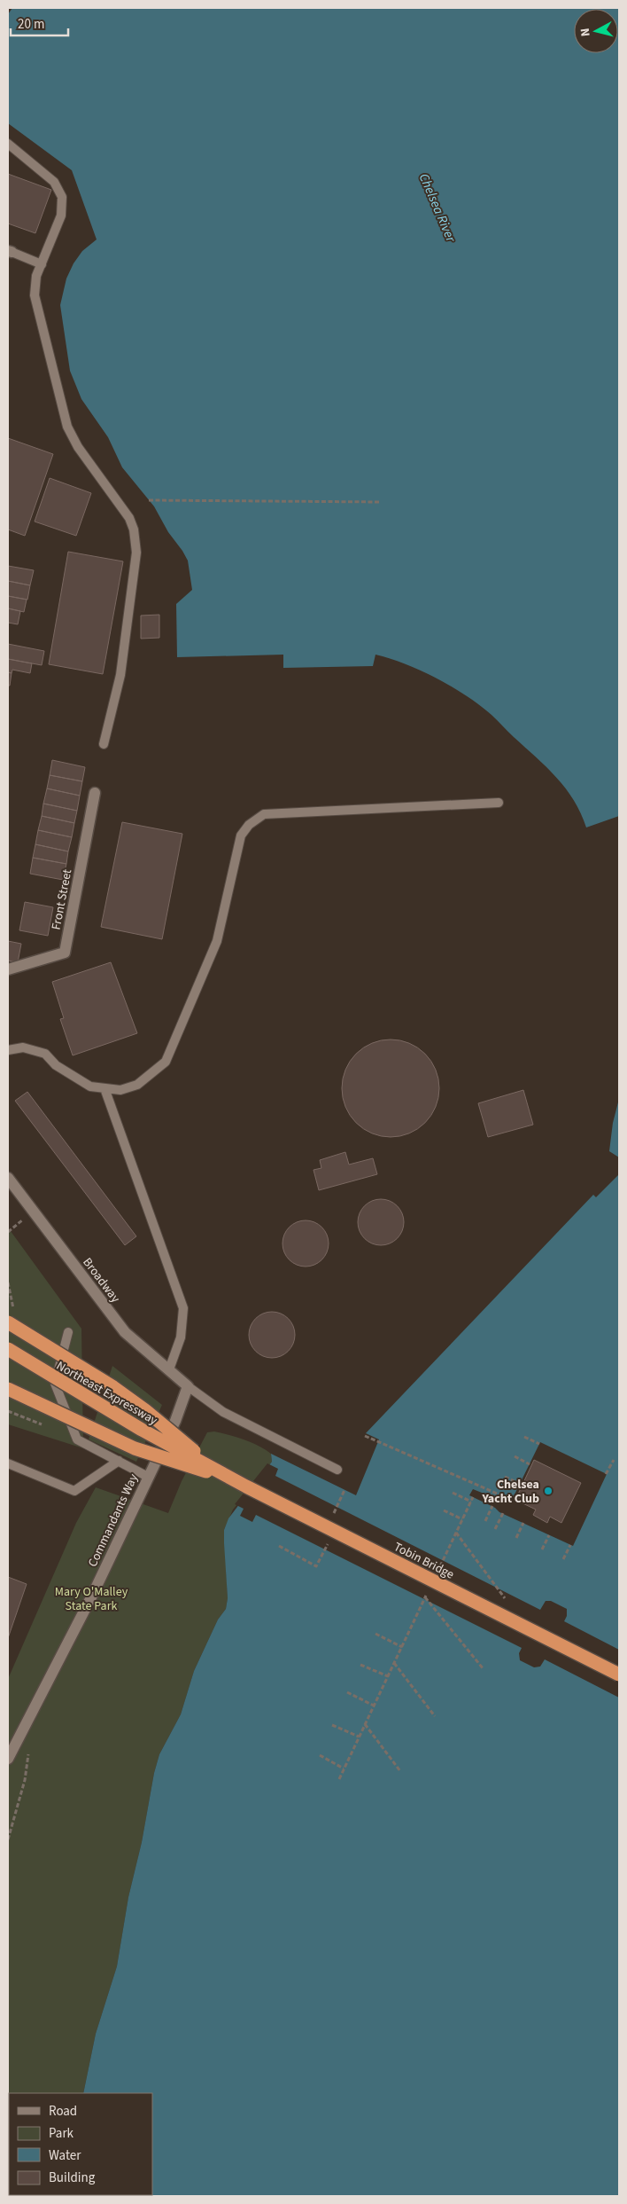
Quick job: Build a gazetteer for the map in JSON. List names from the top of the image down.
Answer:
{
  "streets": {
    "highway": ["Northeast Expressway", "Tobin Bridge"],
    "street": ["Front Street", "Broadway", "Commandants Way"]
  },
  "crossings": [
    ["Broadway", "Commandants Way"],
    ["Northeast Expressway", "Tobin Bridge"]
  ],
  "water": ["Chelsea River"],
  "parks": ["Mary O'Malley State Park"],
  "places": ["Chelsea Yacht Club"],
  "legend": [
    "Road",
    "Park",
    "Water",
    "Building"
  ],
  "scale_bar": "20 m",
  "north": "left"
}
